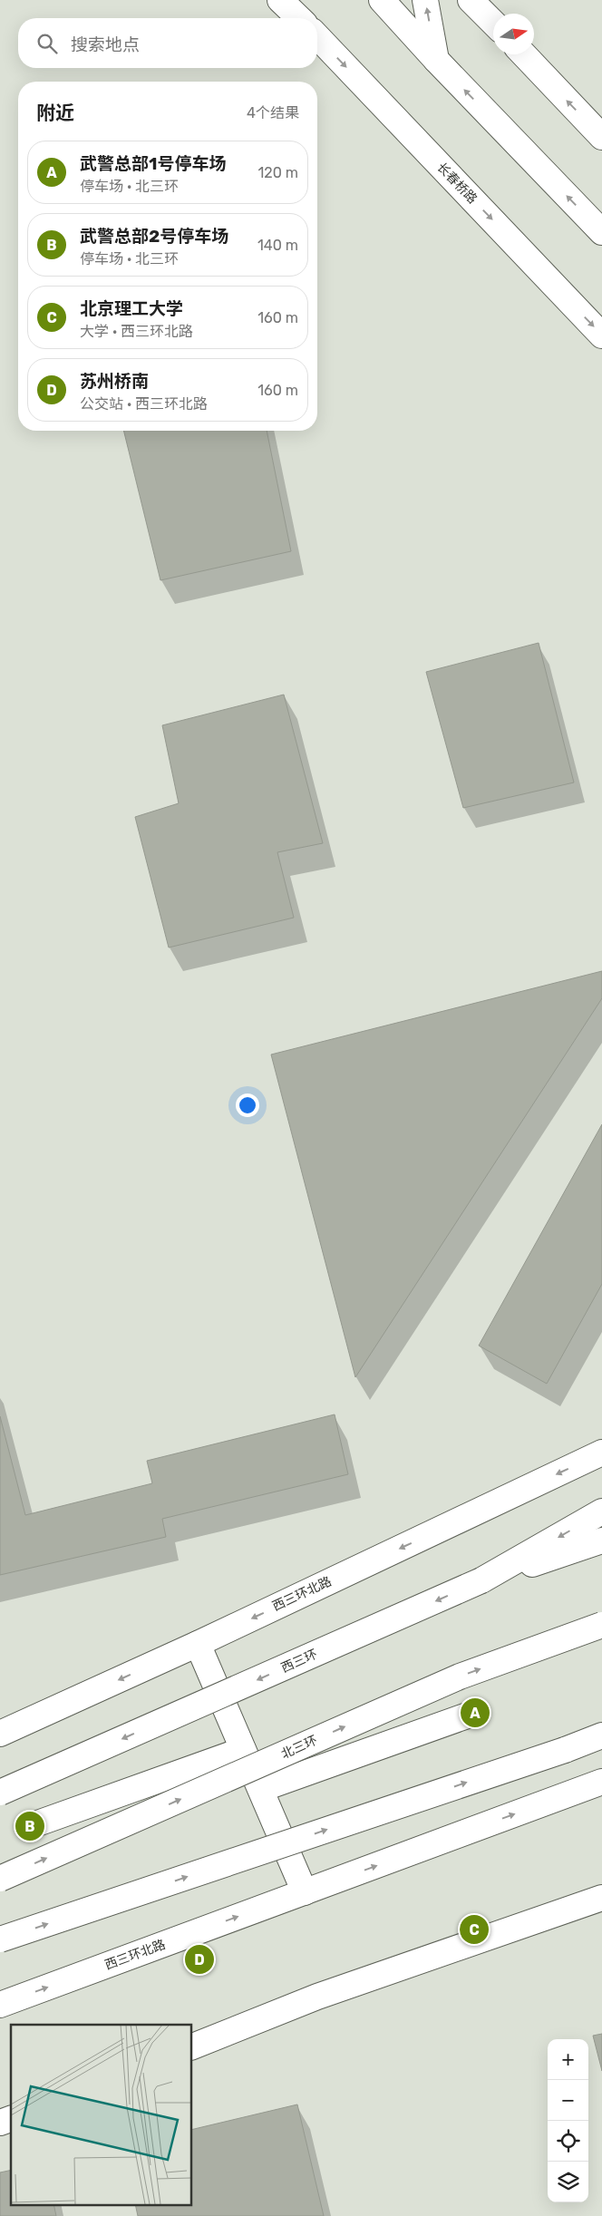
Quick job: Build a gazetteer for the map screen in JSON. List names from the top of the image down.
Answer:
{
  "streets": {
    "main road": [
      "长春桥路",
      "西三环北路",
      "西三环",
      "北三环"
    ]
  },
  "north": "right",
  "page": {
    "search": "搜索地点",
    "heading": ["附近", "4个结果"],
    "list": [
      {
        "mark": "A",
        "name": "武警总部1号停车场",
        "note": "停车场 · 北三环",
        "value": "120 m"
      },
      {
        "mark": "B",
        "name": "武警总部2号停车场",
        "note": "停车场 · 北三环",
        "value": "140 m"
      },
      {
        "mark": "C",
        "name": "北京理工大学",
        "note": "大学 · 西三环北路",
        "value": "160 m"
      },
      {
        "mark": "D",
        "name": "苏州桥南",
        "note": "公交站 · 西三环北路",
        "value": "160 m"
      }
    ],
    "pins": [
      "A",
      "B",
      "C",
      "D"
    ],
    "map_buttons": ["+", "−"]
  }
}
